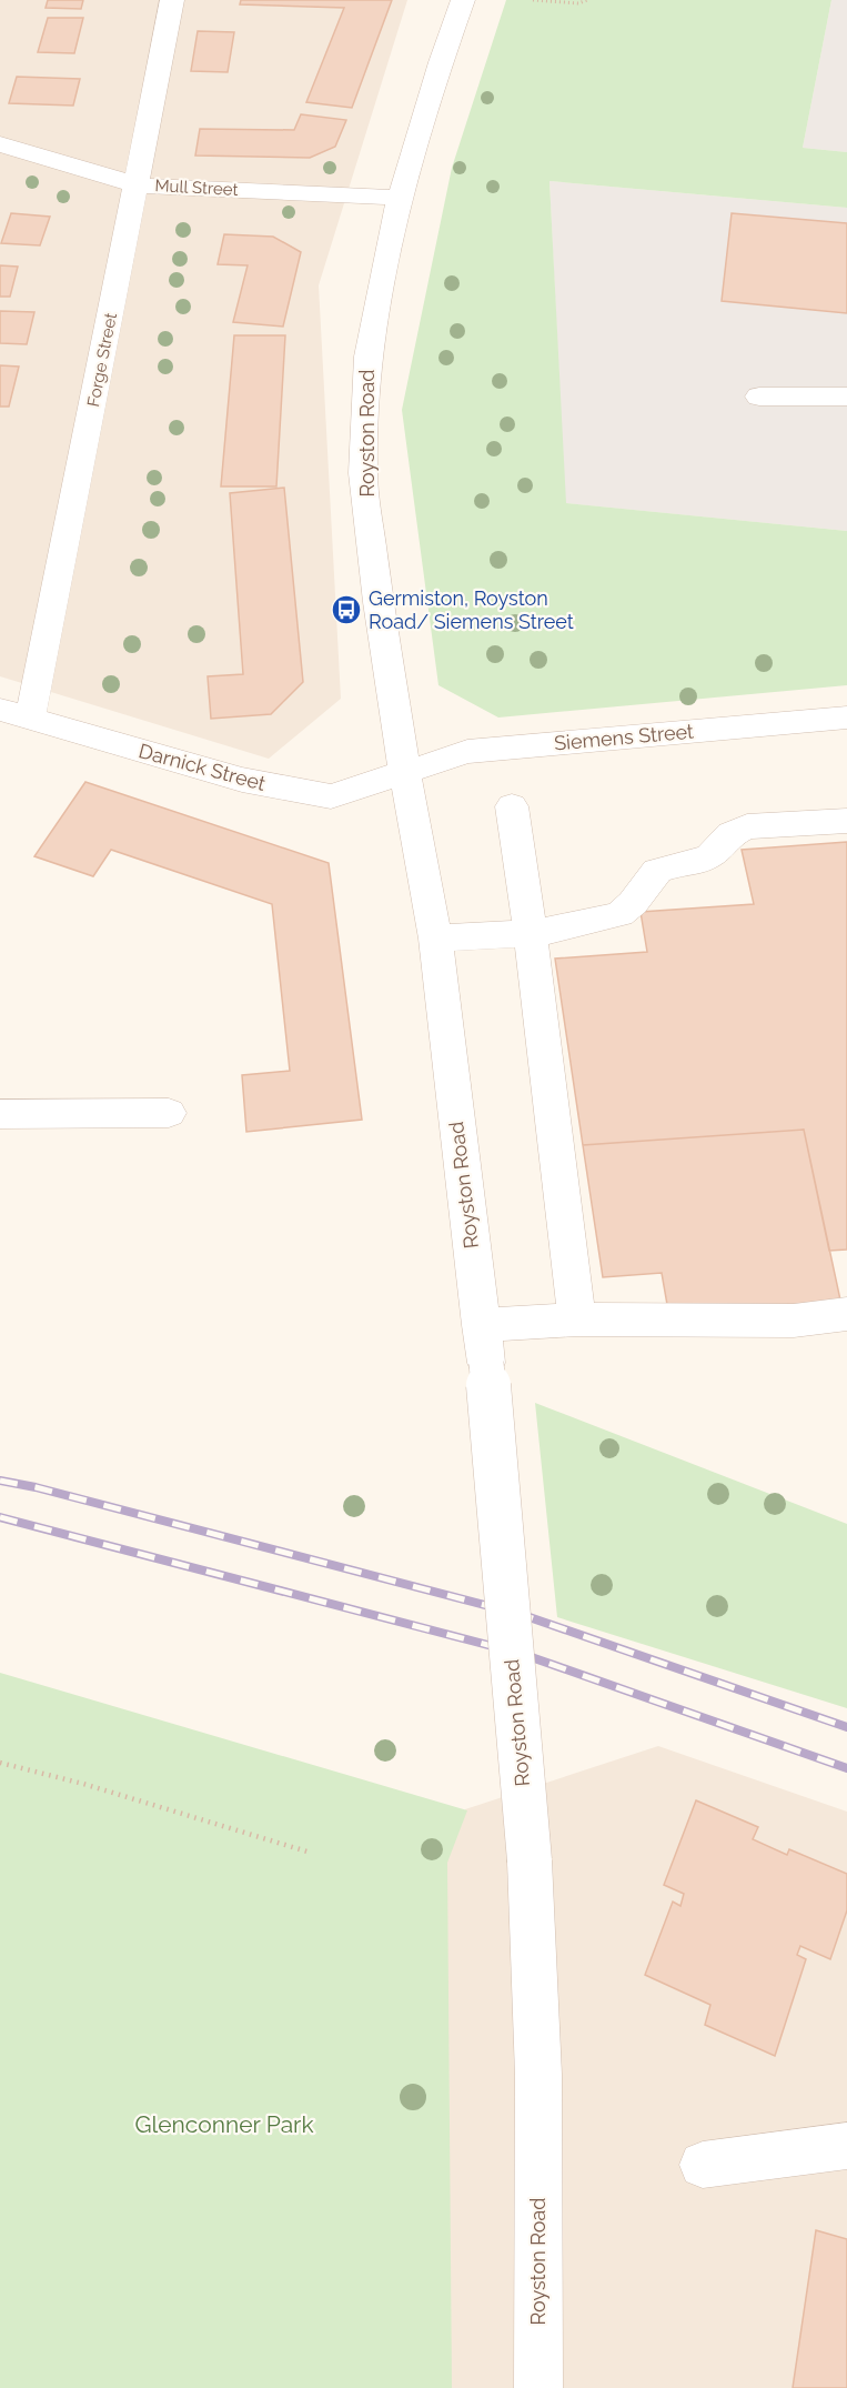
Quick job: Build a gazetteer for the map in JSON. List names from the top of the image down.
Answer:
{
  "streets": {
    "street": [
      "Mull Street",
      "Forge Street",
      "Royston Road",
      "Siemens Street",
      "Darnick Street"
    ]
  },
  "crossings": [
    ["Mull Street", "Forge Street"],
    ["Mull Street", "Royston Road"],
    ["Forge Street", "Darnick Street"],
    ["Royston Road", "Siemens Street"],
    ["Royston Road", "Darnick Street"],
    ["Siemens Street", "Darnick Street"]
  ],
  "parks": ["Glenconner Park"],
  "places": {
    "bus stop": ["Germiston, Royston Road/ Siemens Street"]
  }
}
